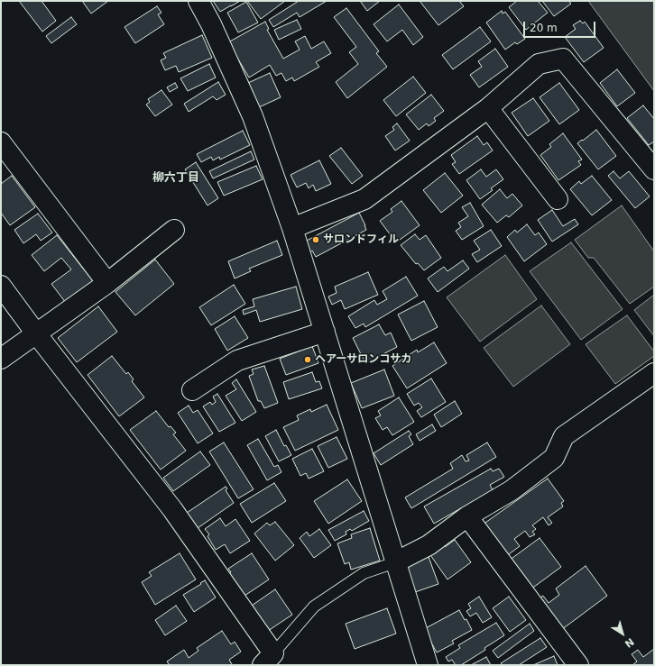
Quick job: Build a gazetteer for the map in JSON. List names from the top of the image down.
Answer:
{
  "districts": ["柳六丁目"],
  "places": ["サロンドフィル", "ヘアーサロンコサカ"],
  "scale_bar": "20 m",
  "north": "bottom right"
}
